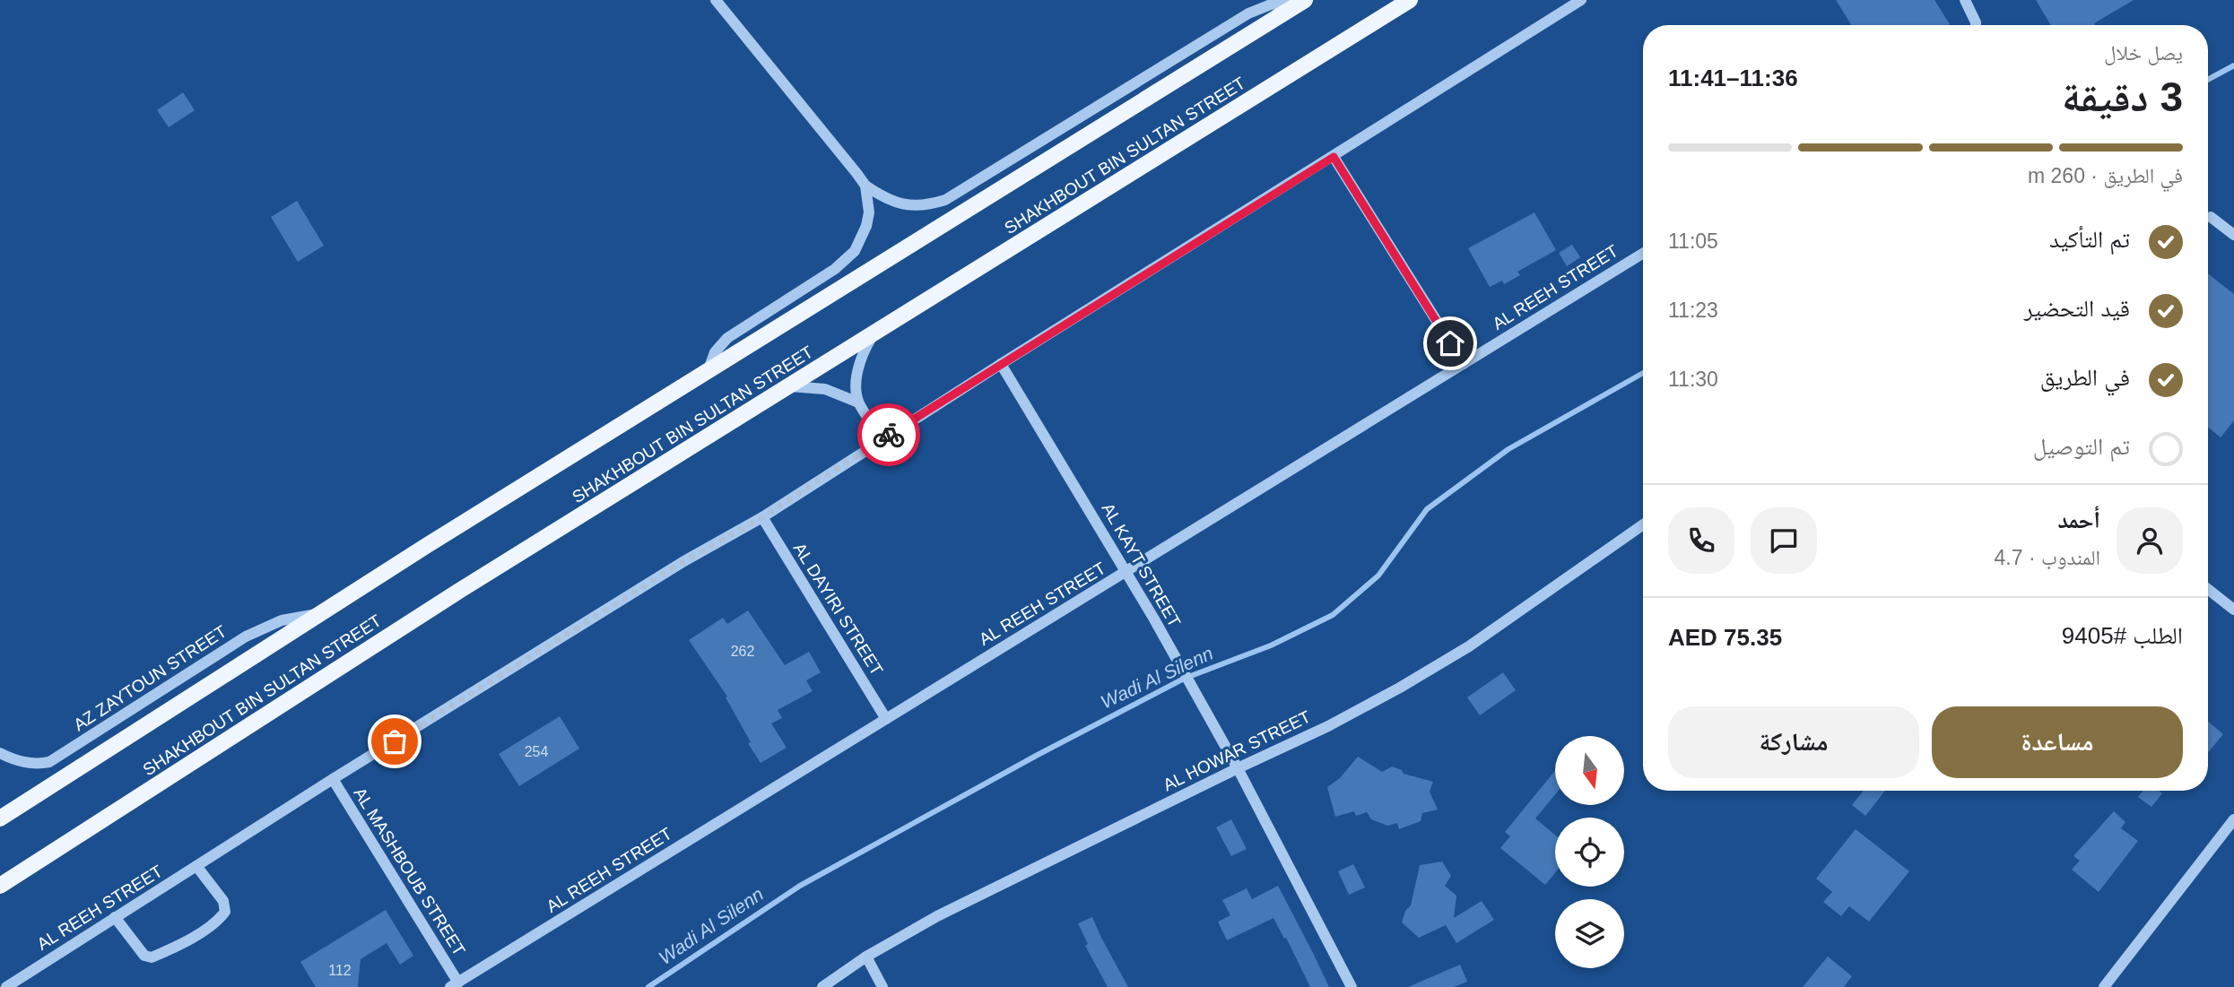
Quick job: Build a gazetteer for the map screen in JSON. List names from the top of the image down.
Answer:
{
  "streets": {
    "main road": ["SHAKHBOUT BIN SULTAN STREET"],
    "street": [
      "AL REEH STREET",
      "AL KAYT STREET",
      "AL DAYIRI STREET",
      "AZ ZAYTOUN STREET",
      "AL HOWAR STREET",
      "AL MASHBOUB STREET"
    ]
  },
  "crossings": [
    ["AL REEH STREET", "AL KAYT STREET"],
    ["AL REEH STREET", "AL DAYIRI STREET"],
    ["AL REEH STREET", "AL MASHBOUB STREET"],
    ["AL KAYT STREET", "AL HOWAR STREET"]
  ],
  "water": ["Wadi Al Silenn"],
  "house_numbers": ["262", "254", "112"],
  "north": "bottom",
  "page": {
    "heading": ["3 دقيقة", "يصل خلال", "11:36–11:41"],
    "panel": [
      "أحمد",
      "المندوب · 4.7",
      "الطلب #9405",
      "AED 75.35"
    ],
    "bar": "في الطريق · 260 m",
    "list": [
      ["تم التأكيد", "11:05"],
      ["قيد التحضير", "11:23"],
      ["في الطريق", "11:30"],
      "تم التوصيل"
    ],
    "buttons": ["مساعدة", "مشاركة"]
  }
}
